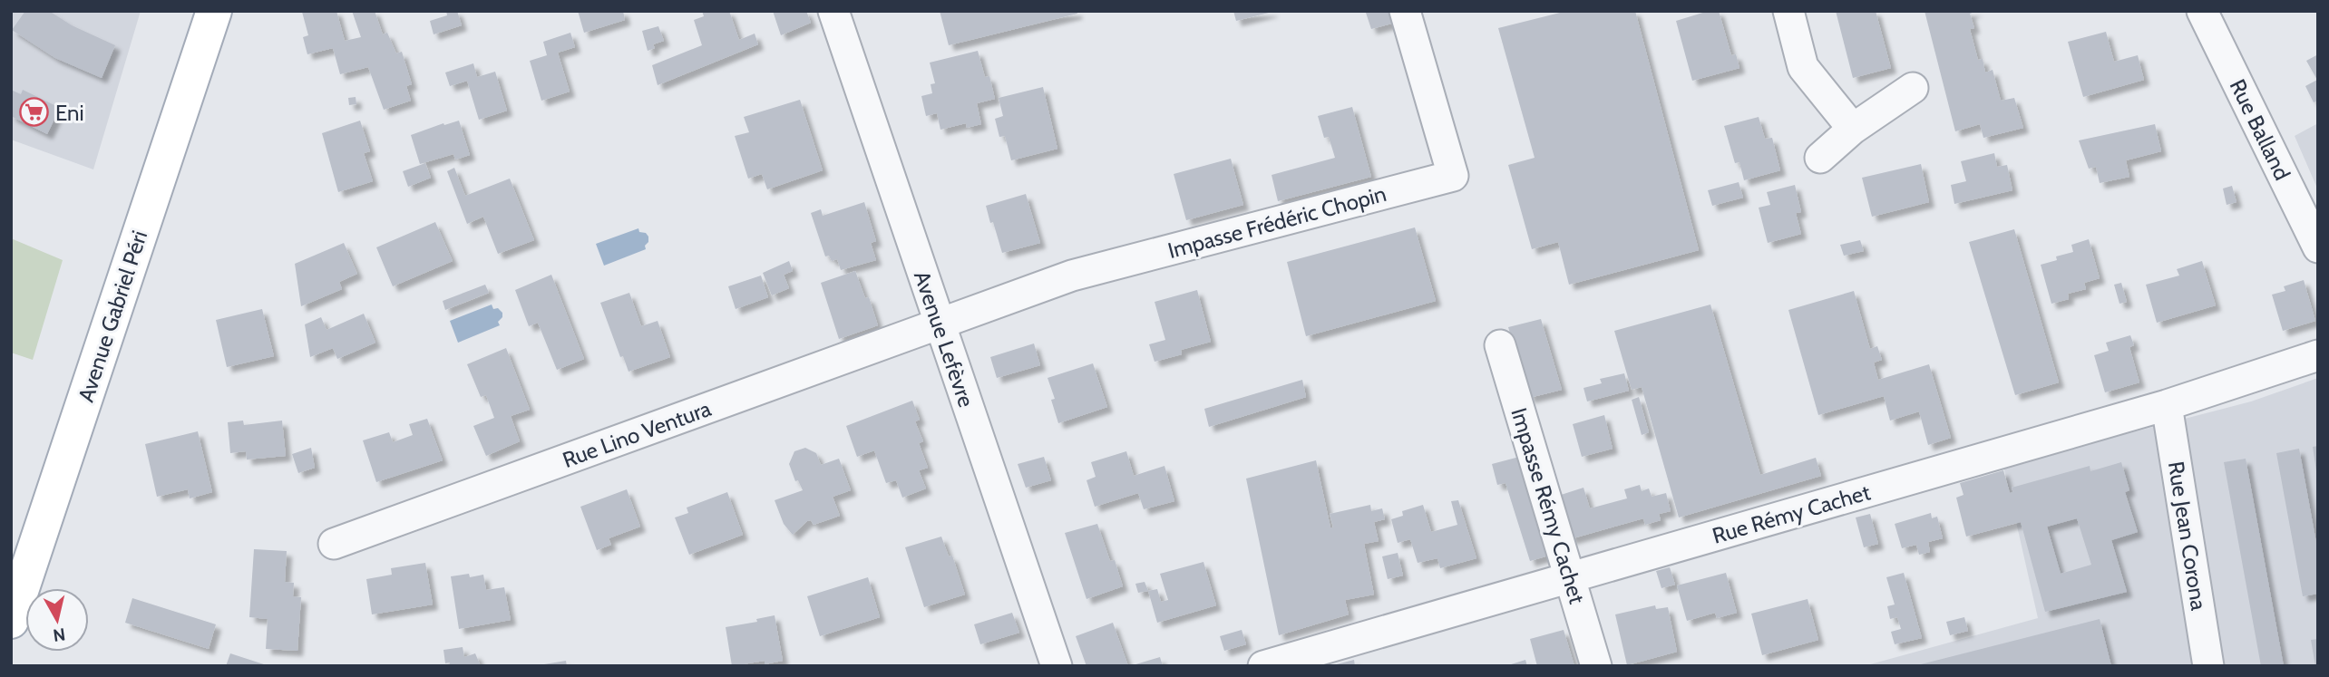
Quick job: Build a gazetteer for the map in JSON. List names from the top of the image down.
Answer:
{
  "streets": {
    "main road": ["Avenue Gabriel Péri"],
    "street": [
      "Rue Balland",
      "Impasse Frédéric Chopin",
      "Avenue Lefèvre",
      "Rue Lino Ventura",
      "Impasse Rémy Cachet",
      "Rue Rémy Cachet",
      "Rue Jean Corona"
    ]
  },
  "crossings": [
    ["Impasse Frédéric Chopin", "Avenue Lefèvre"],
    ["Impasse Frédéric Chopin", "Rue Lino Ventura"],
    ["Avenue Lefèvre", "Rue Lino Ventura"],
    ["Impasse Rémy Cachet", "Rue Rémy Cachet"],
    ["Rue Rémy Cachet", "Rue Jean Corona"]
  ],
  "places": {
    "supermarket": ["Eni"]
  },
  "north": "bottom"
}
